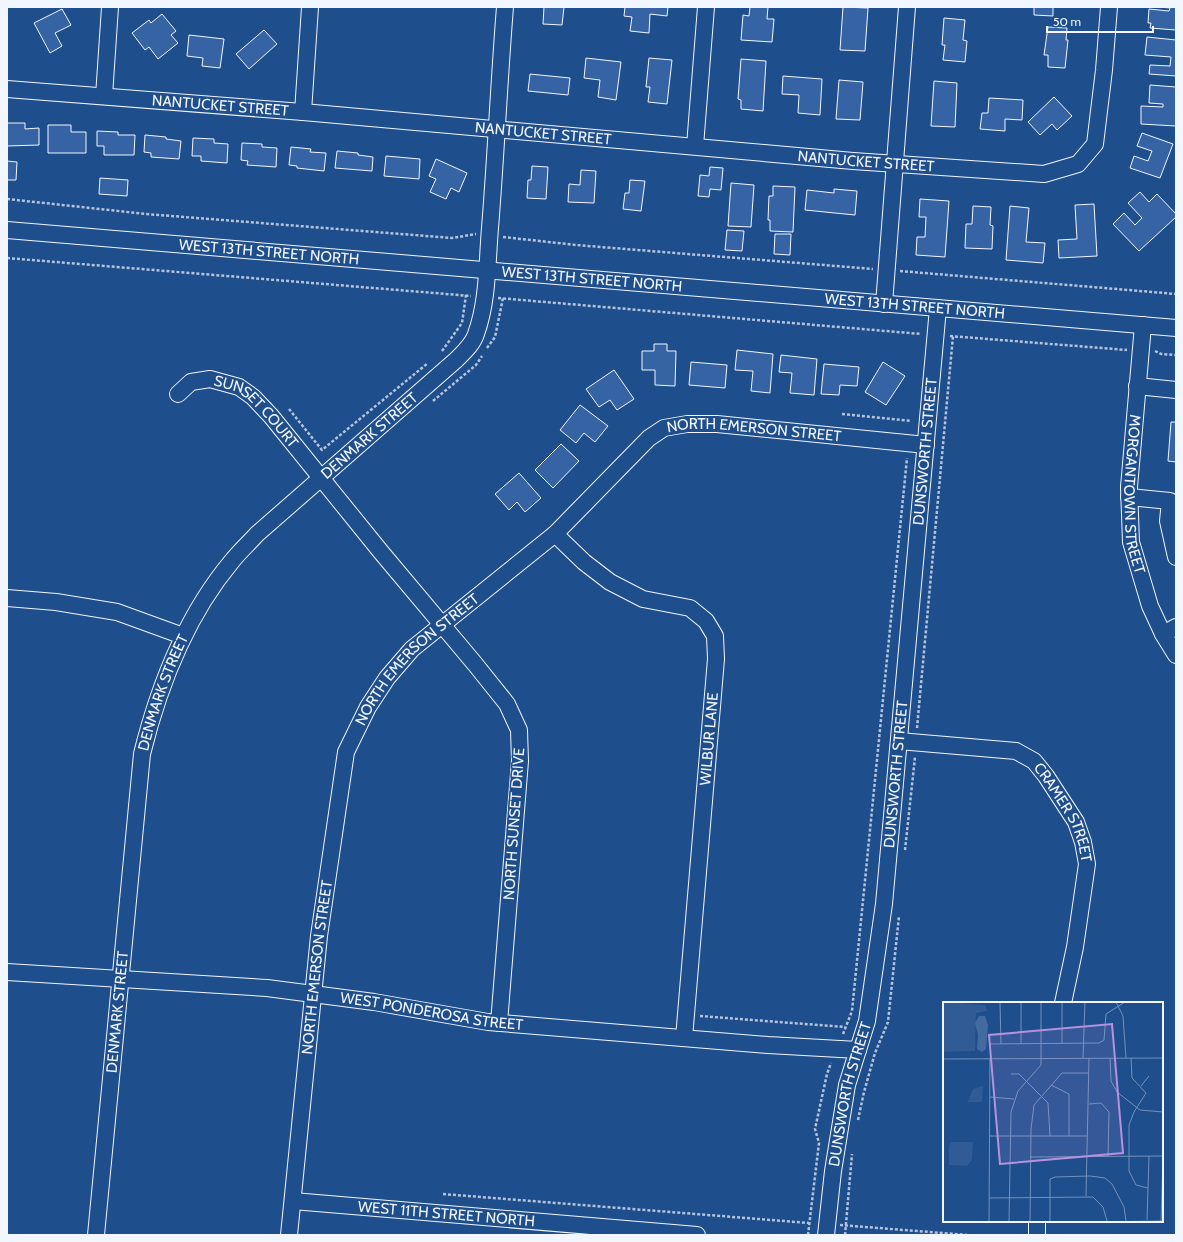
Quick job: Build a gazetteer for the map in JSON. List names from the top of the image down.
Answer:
{
  "streets": {
    "street": [
      "NANTUCKET STREET",
      "WEST 13TH STREET NORTH",
      "SUNSET COURT",
      "NORTH EMERSON STREET",
      "DENMARK STREET",
      "DUNSWORTH STREET",
      "MORGANTOWN STREET",
      "WILBUR LANE",
      "CRAMER STREET",
      "NORTH SUNSET DRIVE",
      "WEST PONDEROSA STREET",
      "WEST 11TH STREET NORTH"
    ]
  },
  "crossings": [
    ["NANTUCKET STREET", "DENMARK STREET"],
    ["WEST 13TH STREET NORTH", "DENMARK STREET"],
    ["WEST 13TH STREET NORTH", "DUNSWORTH STREET"],
    ["WEST 13TH STREET NORTH", "MORGANTOWN STREET"],
    ["SUNSET COURT", "DENMARK STREET"],
    ["SUNSET COURT", "NORTH SUNSET DRIVE"],
    ["NORTH EMERSON STREET", "DUNSWORTH STREET"],
    ["NORTH EMERSON STREET", "WILBUR LANE"],
    ["NORTH EMERSON STREET", "NORTH SUNSET DRIVE"],
    ["NORTH EMERSON STREET", "WEST PONDEROSA STREET"],
    ["NORTH EMERSON STREET", "WEST 11TH STREET NORTH"],
    ["DENMARK STREET", "NORTH SUNSET DRIVE"],
    ["DENMARK STREET", "WEST PONDEROSA STREET"],
    ["DUNSWORTH STREET", "CRAMER STREET"],
    ["DUNSWORTH STREET", "WEST PONDEROSA STREET"],
    ["WILBUR LANE", "WEST PONDEROSA STREET"],
    ["NORTH SUNSET DRIVE", "WEST PONDEROSA STREET"]
  ],
  "scale_bar": "50 m"
}
